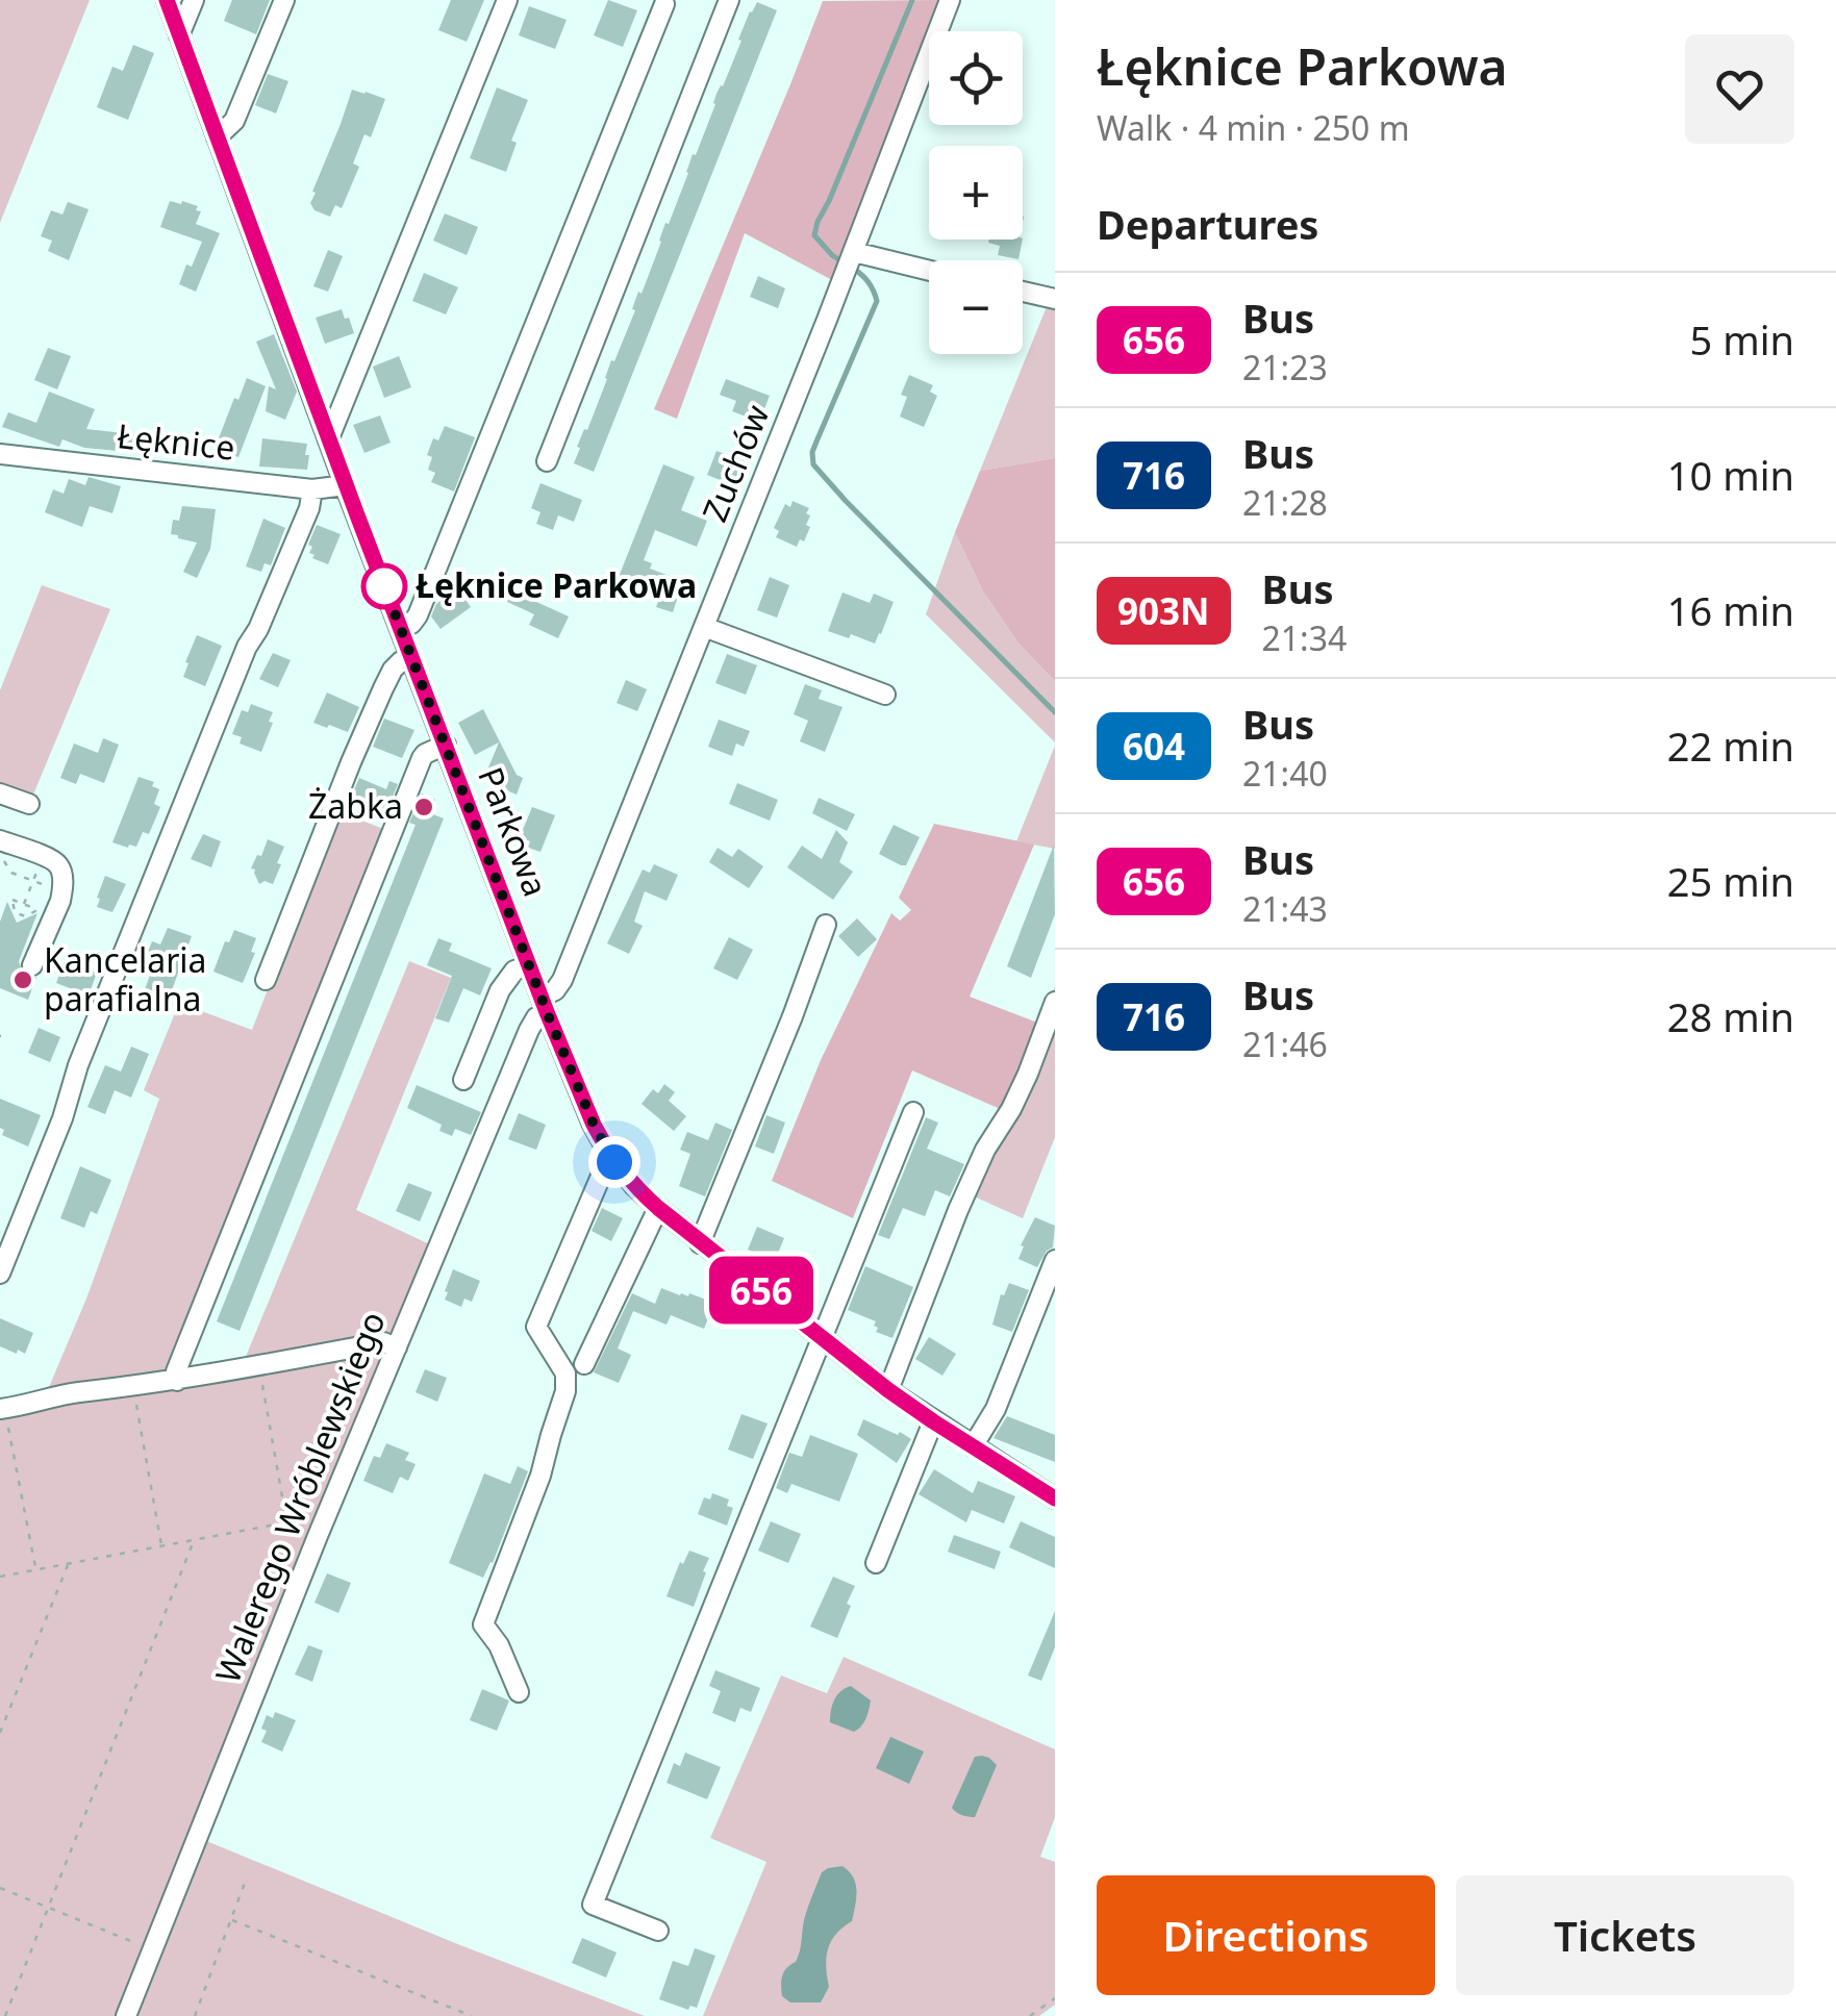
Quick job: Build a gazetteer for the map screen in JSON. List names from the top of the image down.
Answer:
{
  "streets": {
    "street": [
      "Łęknice",
      "Zuchów",
      "Parkowa",
      "Walerego Wróblewskiego"
    ]
  },
  "crossings": [
    ["Łęknice", "Parkowa"],
    ["Zuchów", "Parkowa"],
    ["Zuchów", "Walerego Wróblewskiego"],
    ["Parkowa", "Walerego Wróblewskiego"]
  ],
  "places": ["Łęknice Parkowa", "Żabka", "Kancelaria parafialna"],
  "lines": ["bus line 656"],
  "page": {
    "on_map": "656",
    "heading": [
      ["Łęknice Parkowa", "Walk · 4 min · 250 m"],
      "Departures"
    ],
    "map_buttons": ["+", "−"],
    "list": [
      {
        "mark": "656",
        "name": "Bus",
        "note": "21:23",
        "value": "5 min"
      },
      {
        "mark": "716",
        "name": "Bus",
        "note": "21:28",
        "value": "10 min"
      },
      {
        "mark": "903N",
        "name": "Bus",
        "note": "21:34",
        "value": "16 min"
      },
      {
        "mark": "604",
        "name": "Bus",
        "note": "21:40",
        "value": "22 min"
      },
      {
        "mark": "656",
        "name": "Bus",
        "note": "21:43",
        "value": "25 min"
      },
      {
        "mark": "716",
        "name": "Bus",
        "note": "21:46",
        "value": "28 min"
      }
    ],
    "buttons": ["Directions", "Tickets"]
  }
}
